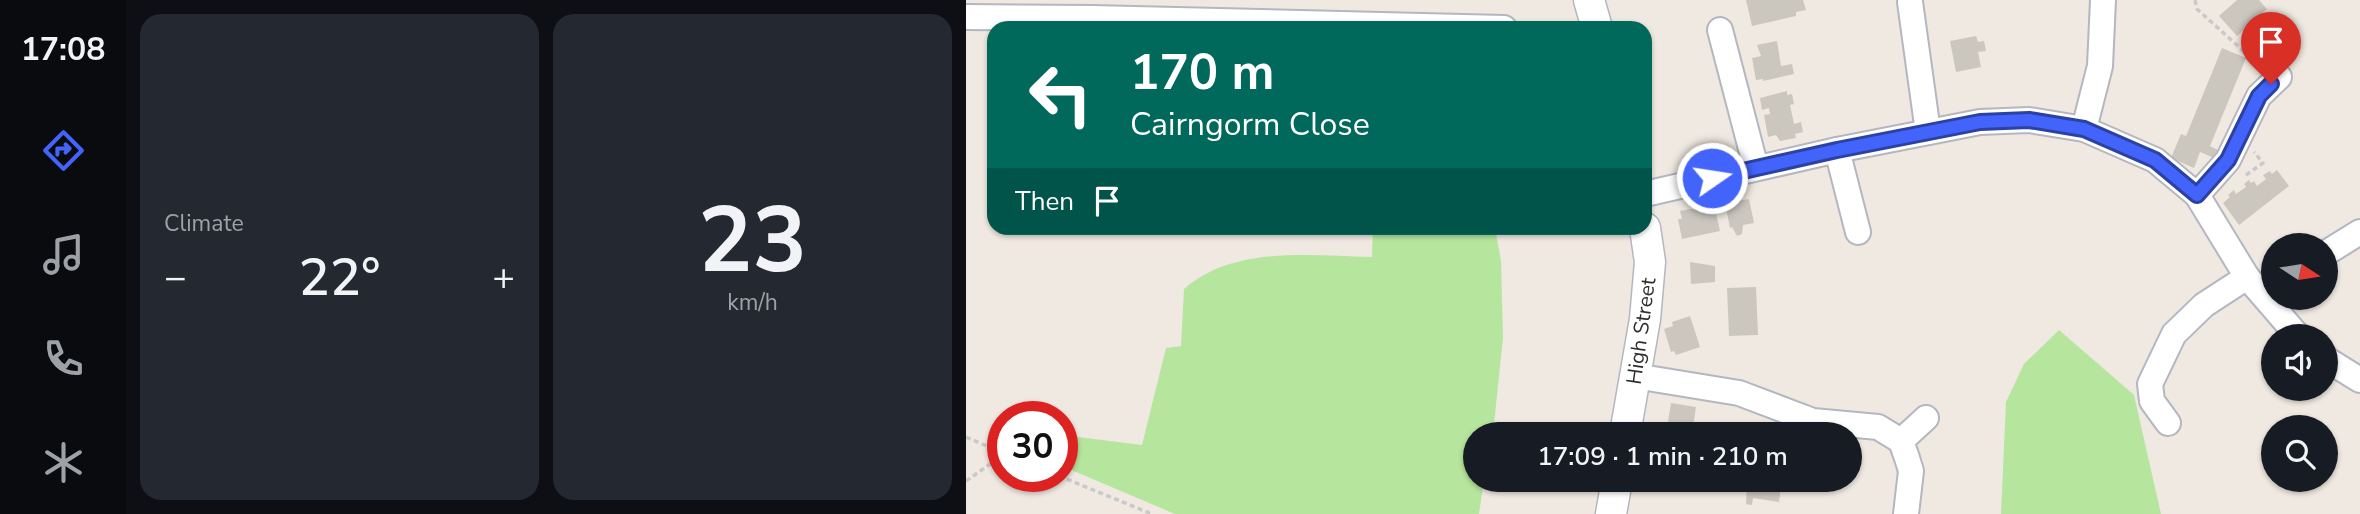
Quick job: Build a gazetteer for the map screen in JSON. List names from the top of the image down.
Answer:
{
  "streets": {
    "street": ["High Street"]
  },
  "north": "right",
  "page": {
    "tabs": "17:08",
    "tile": [
      "Climate",
      ["23", "km/h"]
    ],
    "turn": ["170 m", "Cairngorm Close"],
    "then": "Then",
    "heat": ["−", "22°", "+"],
    "limit": "30",
    "trip": "17:09 · 1 min · 210 m"
  }
}
